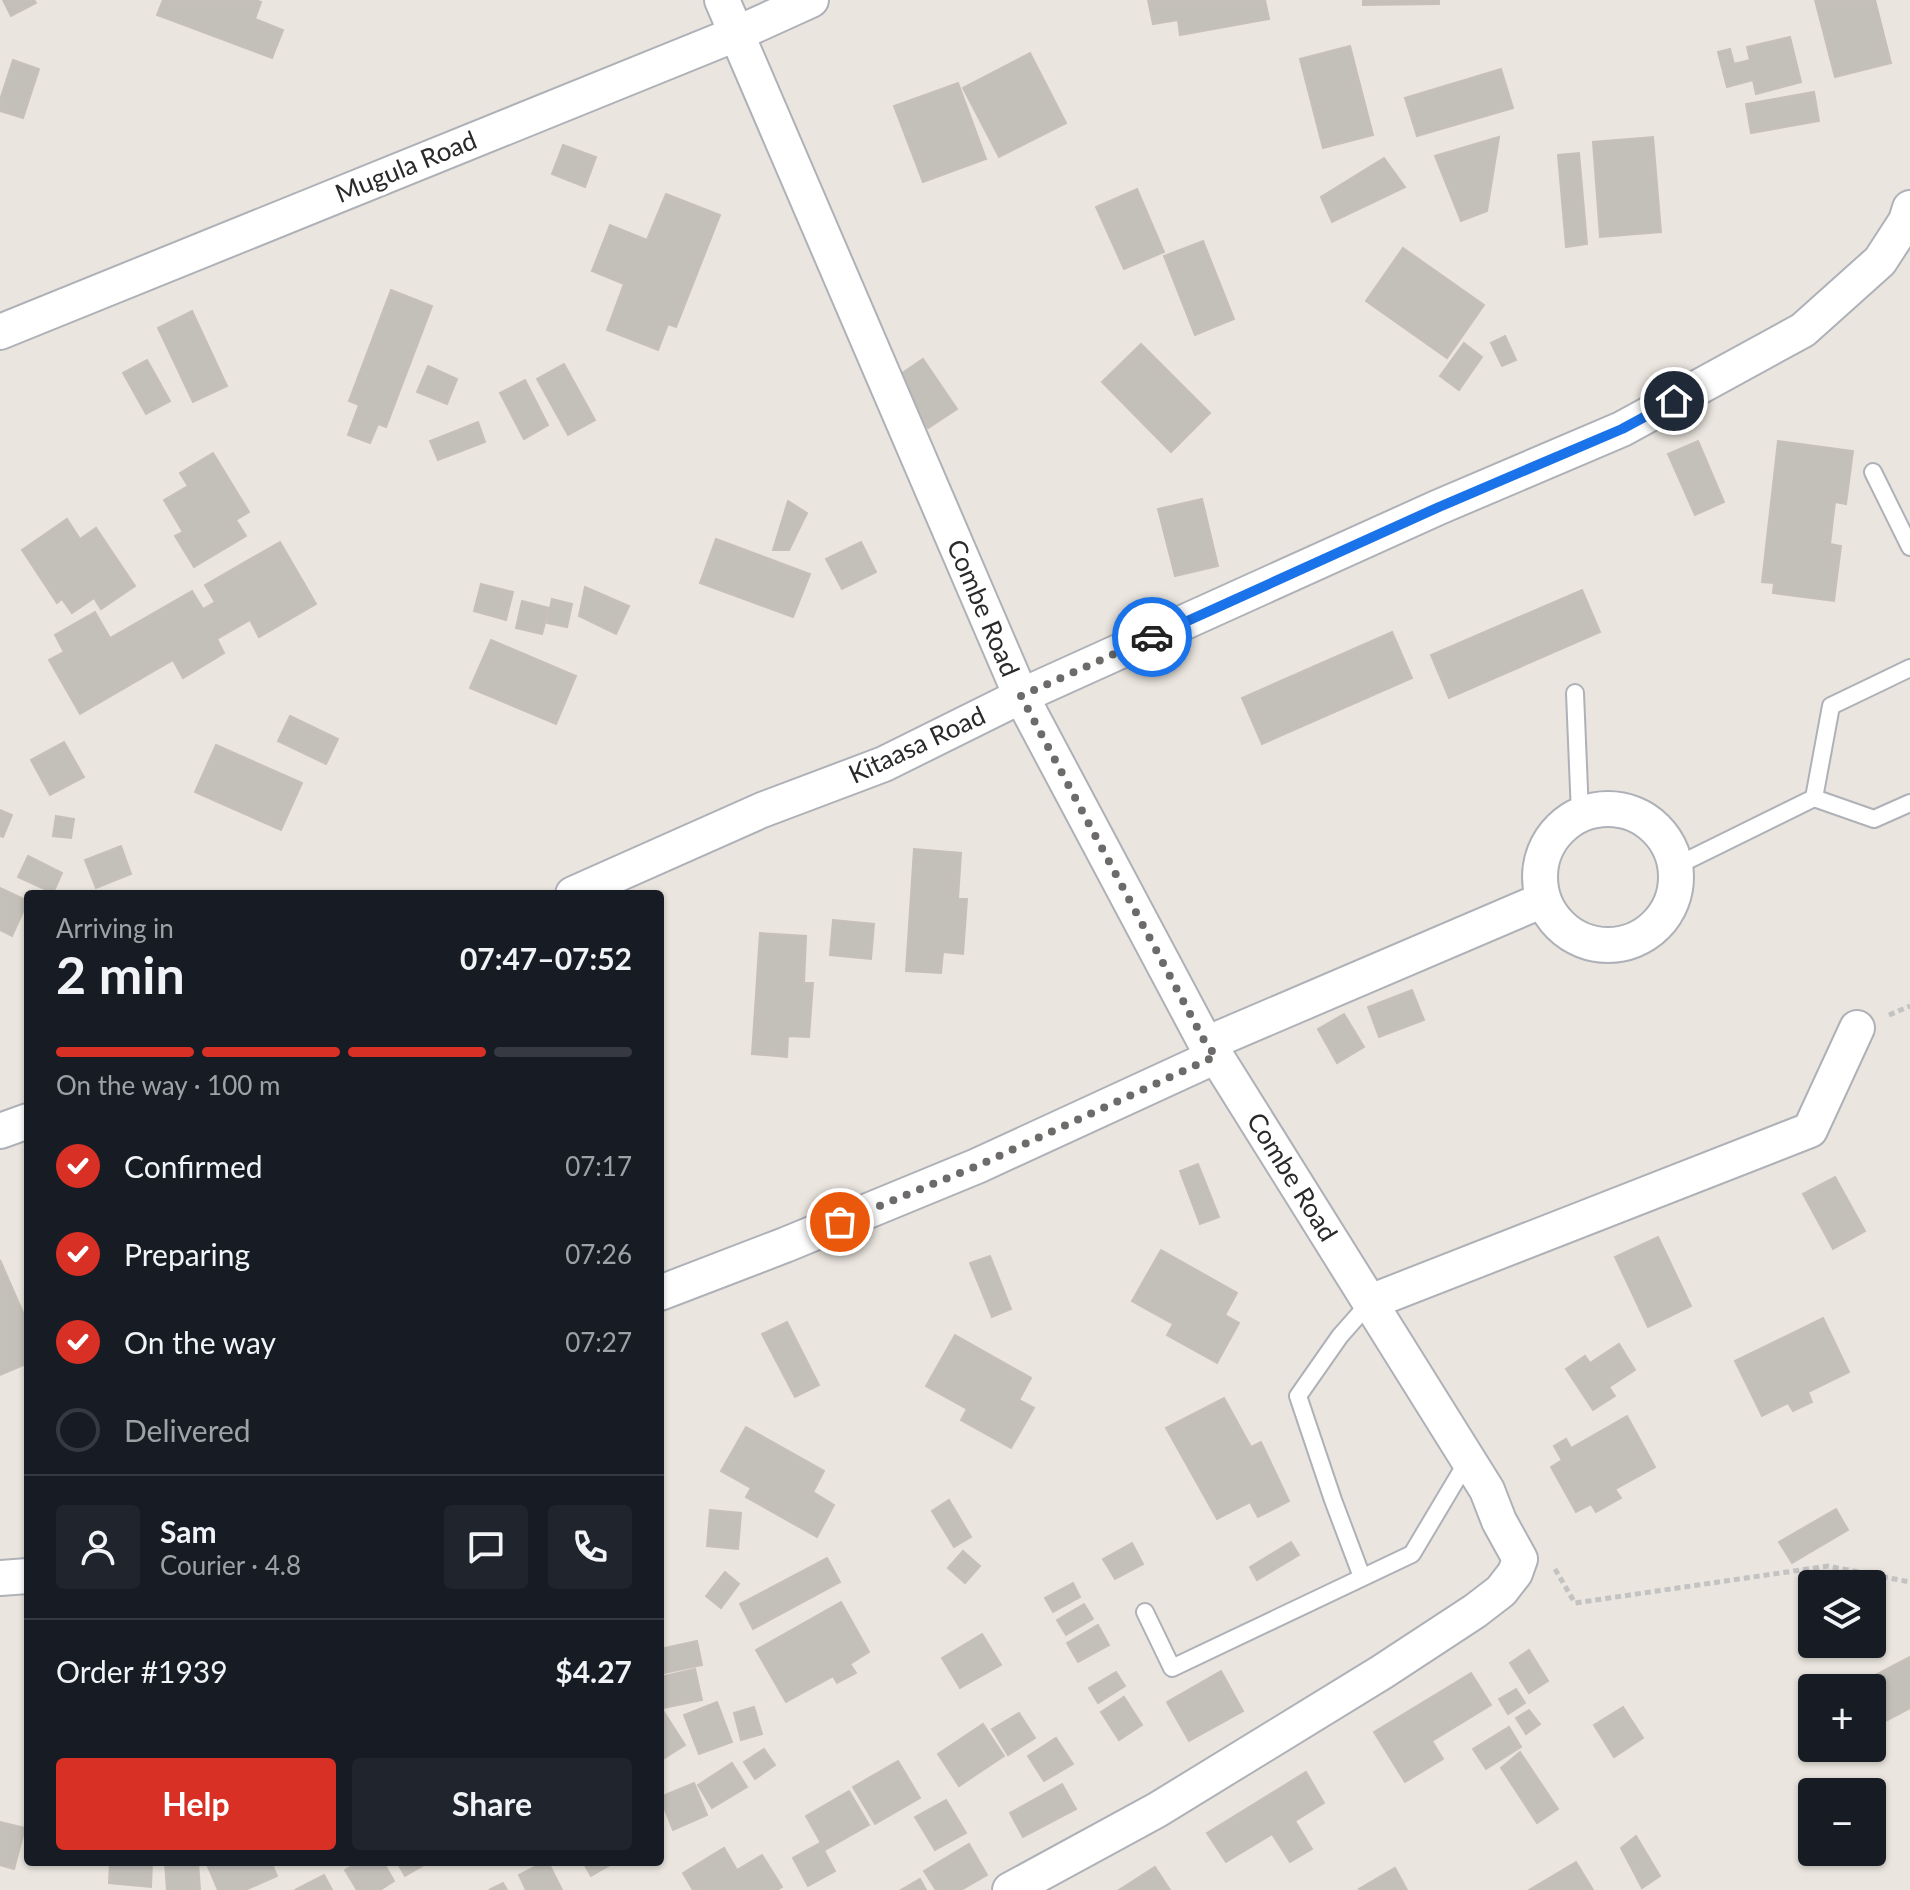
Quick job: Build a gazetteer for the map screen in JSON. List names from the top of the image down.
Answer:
{
  "streets": {
    "street": ["Mugula Road", "Combe Road", "Kitaasa Road"]
  },
  "crossings": [
    ["Mugula Road", "Combe Road"],
    ["Combe Road", "Kitaasa Road"]
  ],
  "page": {
    "heading": ["2 min", "Arriving in", "07:47–07:52"],
    "panel": [
      "Sam",
      "Courier · 4.8",
      "Order #1939",
      "$4.27"
    ],
    "bar": "On the way · 100 m",
    "list": [
      ["Confirmed", "07:17"],
      ["Preparing", "07:26"],
      ["On the way", "07:27"],
      "Delivered"
    ],
    "map_buttons": ["+", "−"],
    "buttons": ["Help", "Share"]
  }
}
